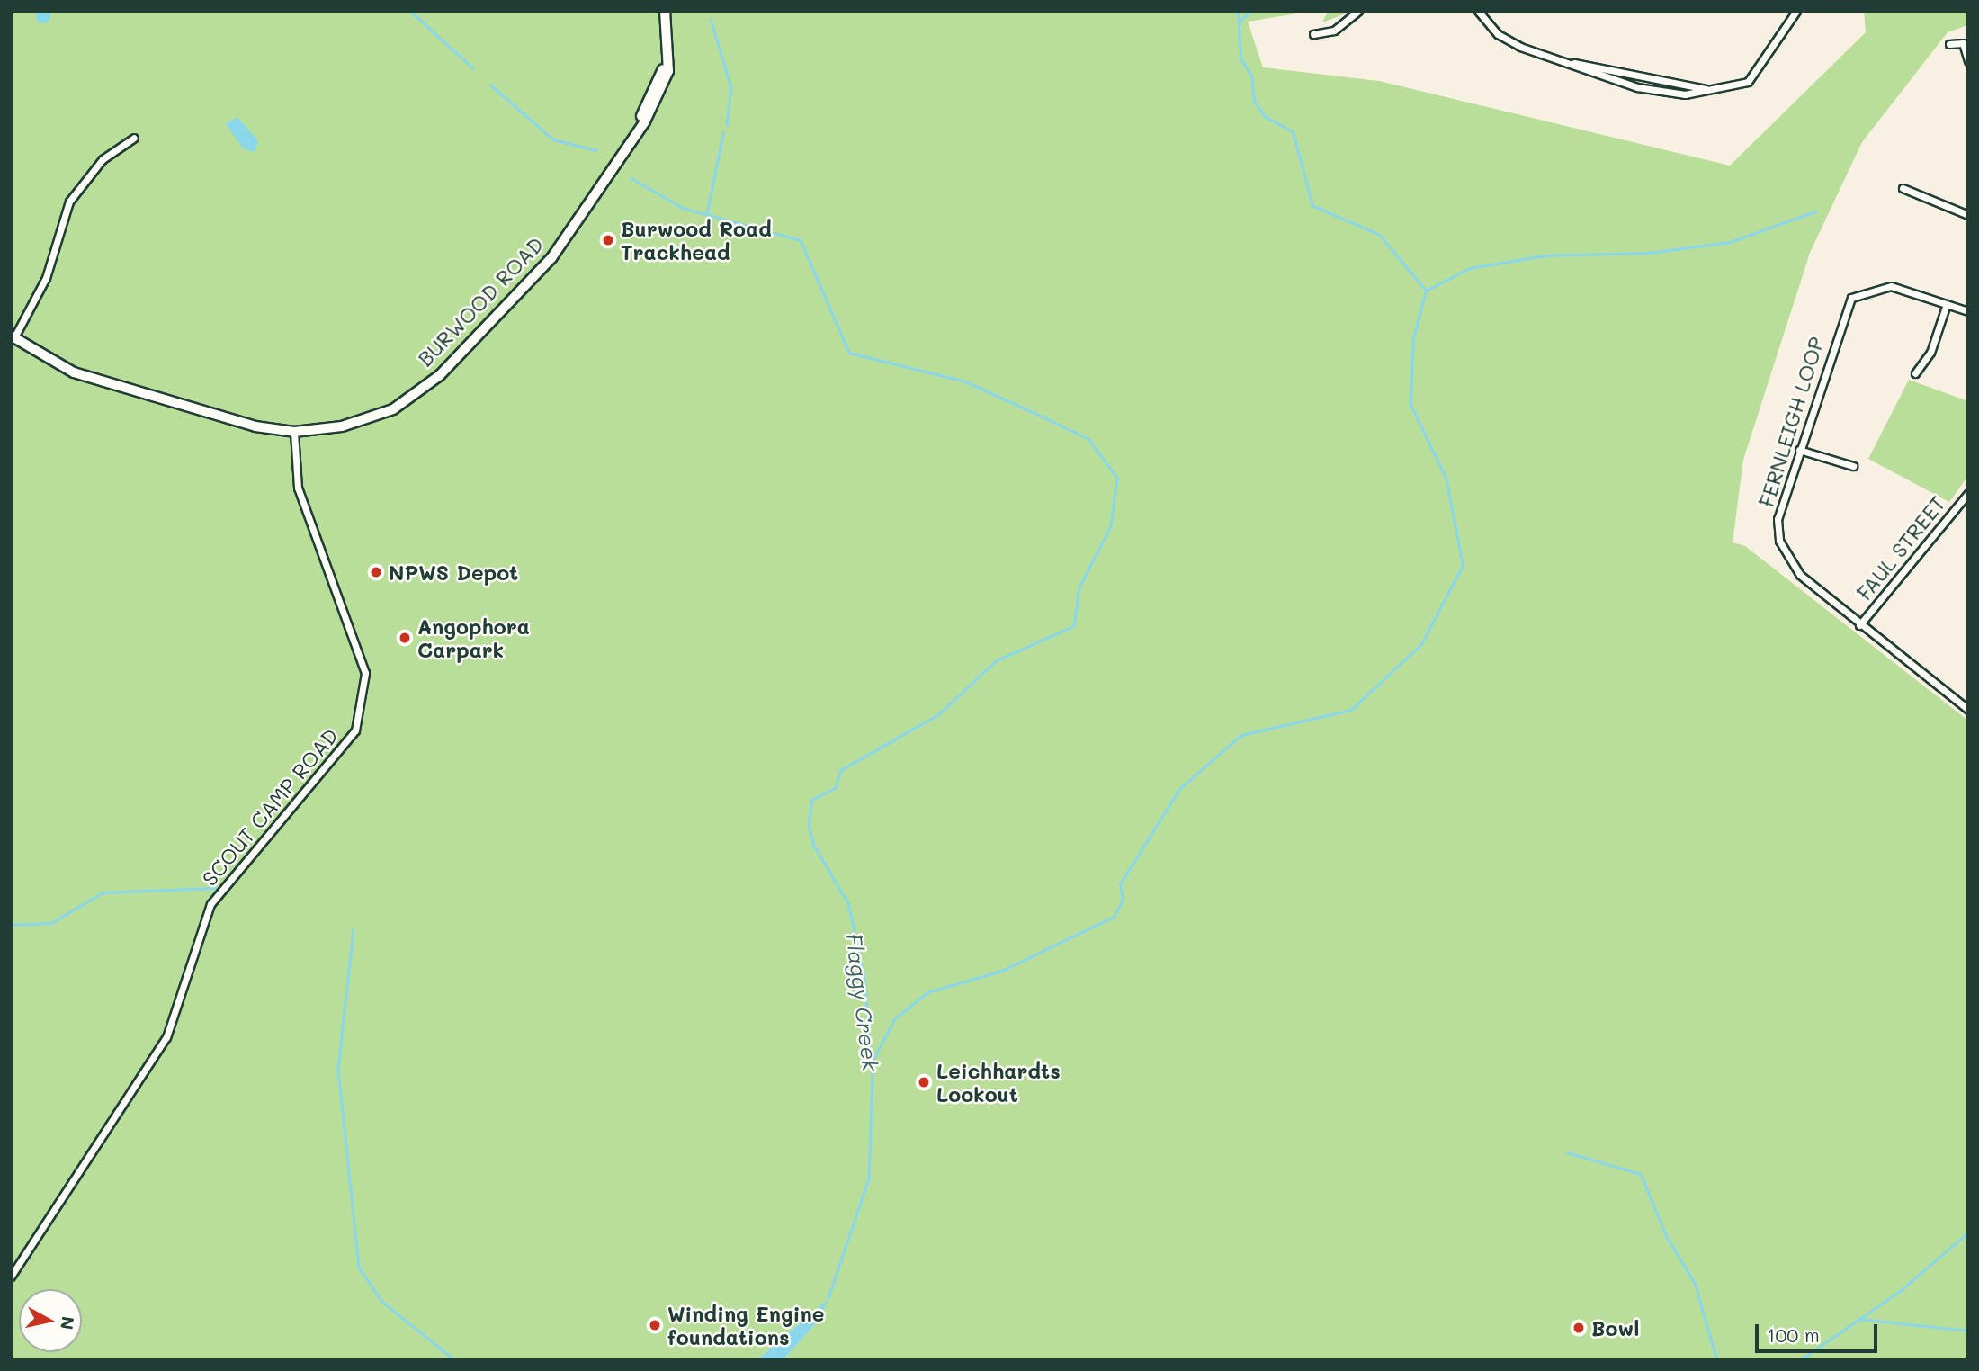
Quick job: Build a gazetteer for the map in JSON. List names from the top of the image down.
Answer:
{
  "streets": {
    "main road": ["BURWOOD ROAD"],
    "street": ["FERNLEIGH LOOP", "FAUL STREET", "SCOUT CAMP ROAD"]
  },
  "crossings": [
    ["BURWOOD ROAD", "SCOUT CAMP ROAD"],
    ["FERNLEIGH LOOP", "FAUL STREET"]
  ],
  "water": ["Flaggy Creek"],
  "places": [
    "Burwood Road Trackhead",
    "NPWS Depot",
    "Angophora Carpark",
    "Leichhardts Lookout",
    "Winding Engine foundations",
    "Bowl"
  ],
  "scale_bar": "100 m",
  "north": "right"
}
